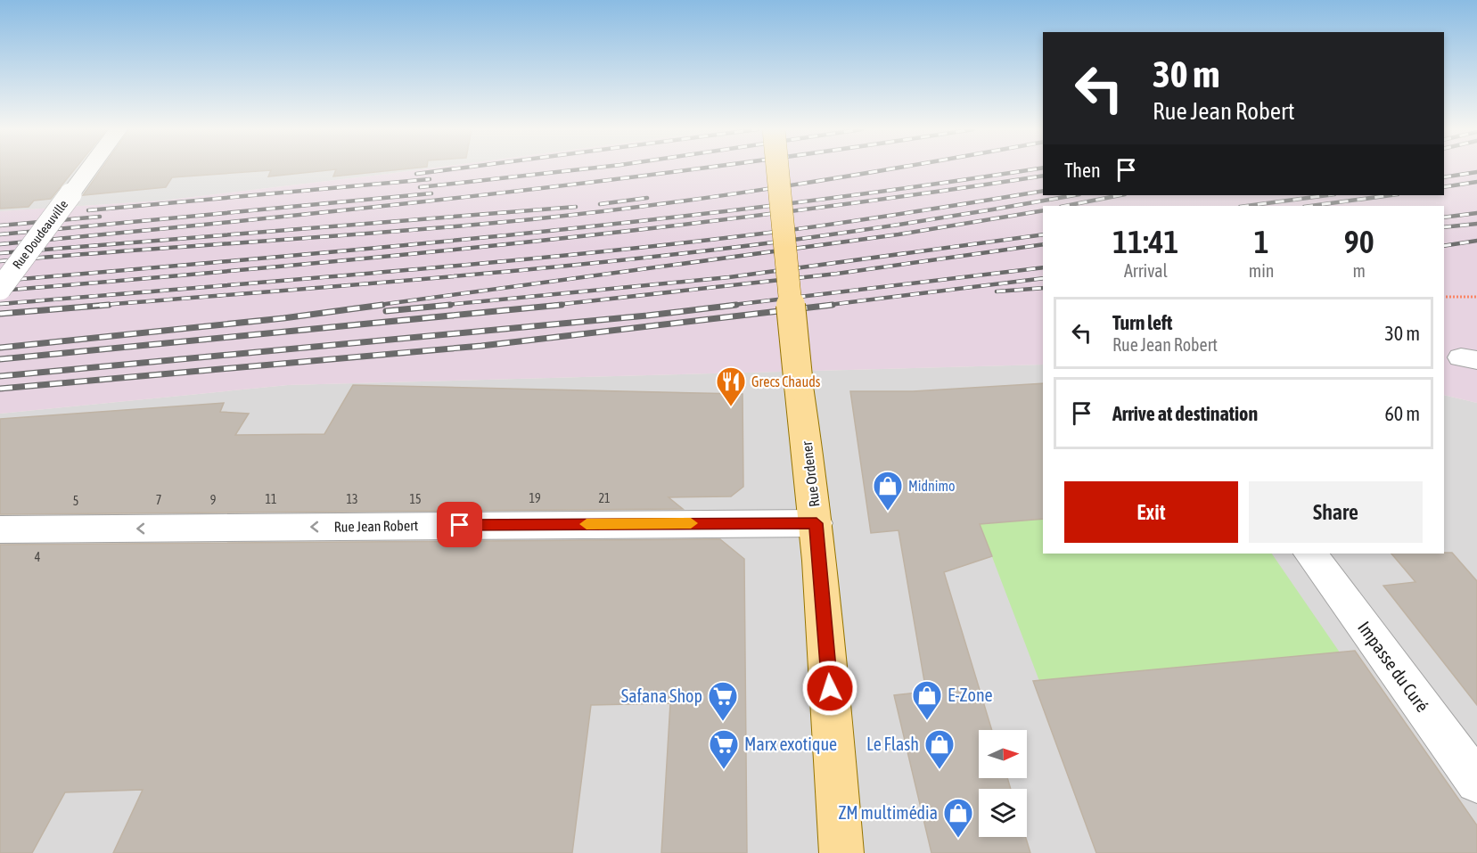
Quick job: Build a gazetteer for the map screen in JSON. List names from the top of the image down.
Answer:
{
  "streets": {
    "main road": ["Rue Ordener"],
    "street": ["Rue Doudeauville", "Rue Jean Robert", "Impasse du Curé"]
  },
  "crossings": [
    ["Rue Ordener", "Rue Jean Robert"]
  ],
  "one_way": ["Rue Jean Robert"],
  "places": {
    "restaurant": ["Grecs Chauds"],
    "shop": [
      "Midnimo",
      "E-Zone",
      "Le Flash",
      "ZM multimédia"
    ],
    "supermarket": ["Safana Shop", "Marx exotique"]
  },
  "house_numbers": [
    "19",
    "21",
    "11",
    "13",
    "15",
    "7",
    "9",
    "5",
    "4"
  ],
  "north": "right",
  "page": {
    "turn": ["30 m", "Rue Jean Robert"],
    "then": "Then",
    "eta": [
      "11:41",
      "Arrival",
      "1",
      "min",
      "90",
      "m"
    ],
    "list": [
      {
        "name": "Turn left",
        "note": "Rue Jean Robert",
        "value": "30 m"
      },
      {
        "name": "Arrive at destination",
        "value": "60 m"
      }
    ],
    "buttons": ["Exit", "Share"]
  }
}
